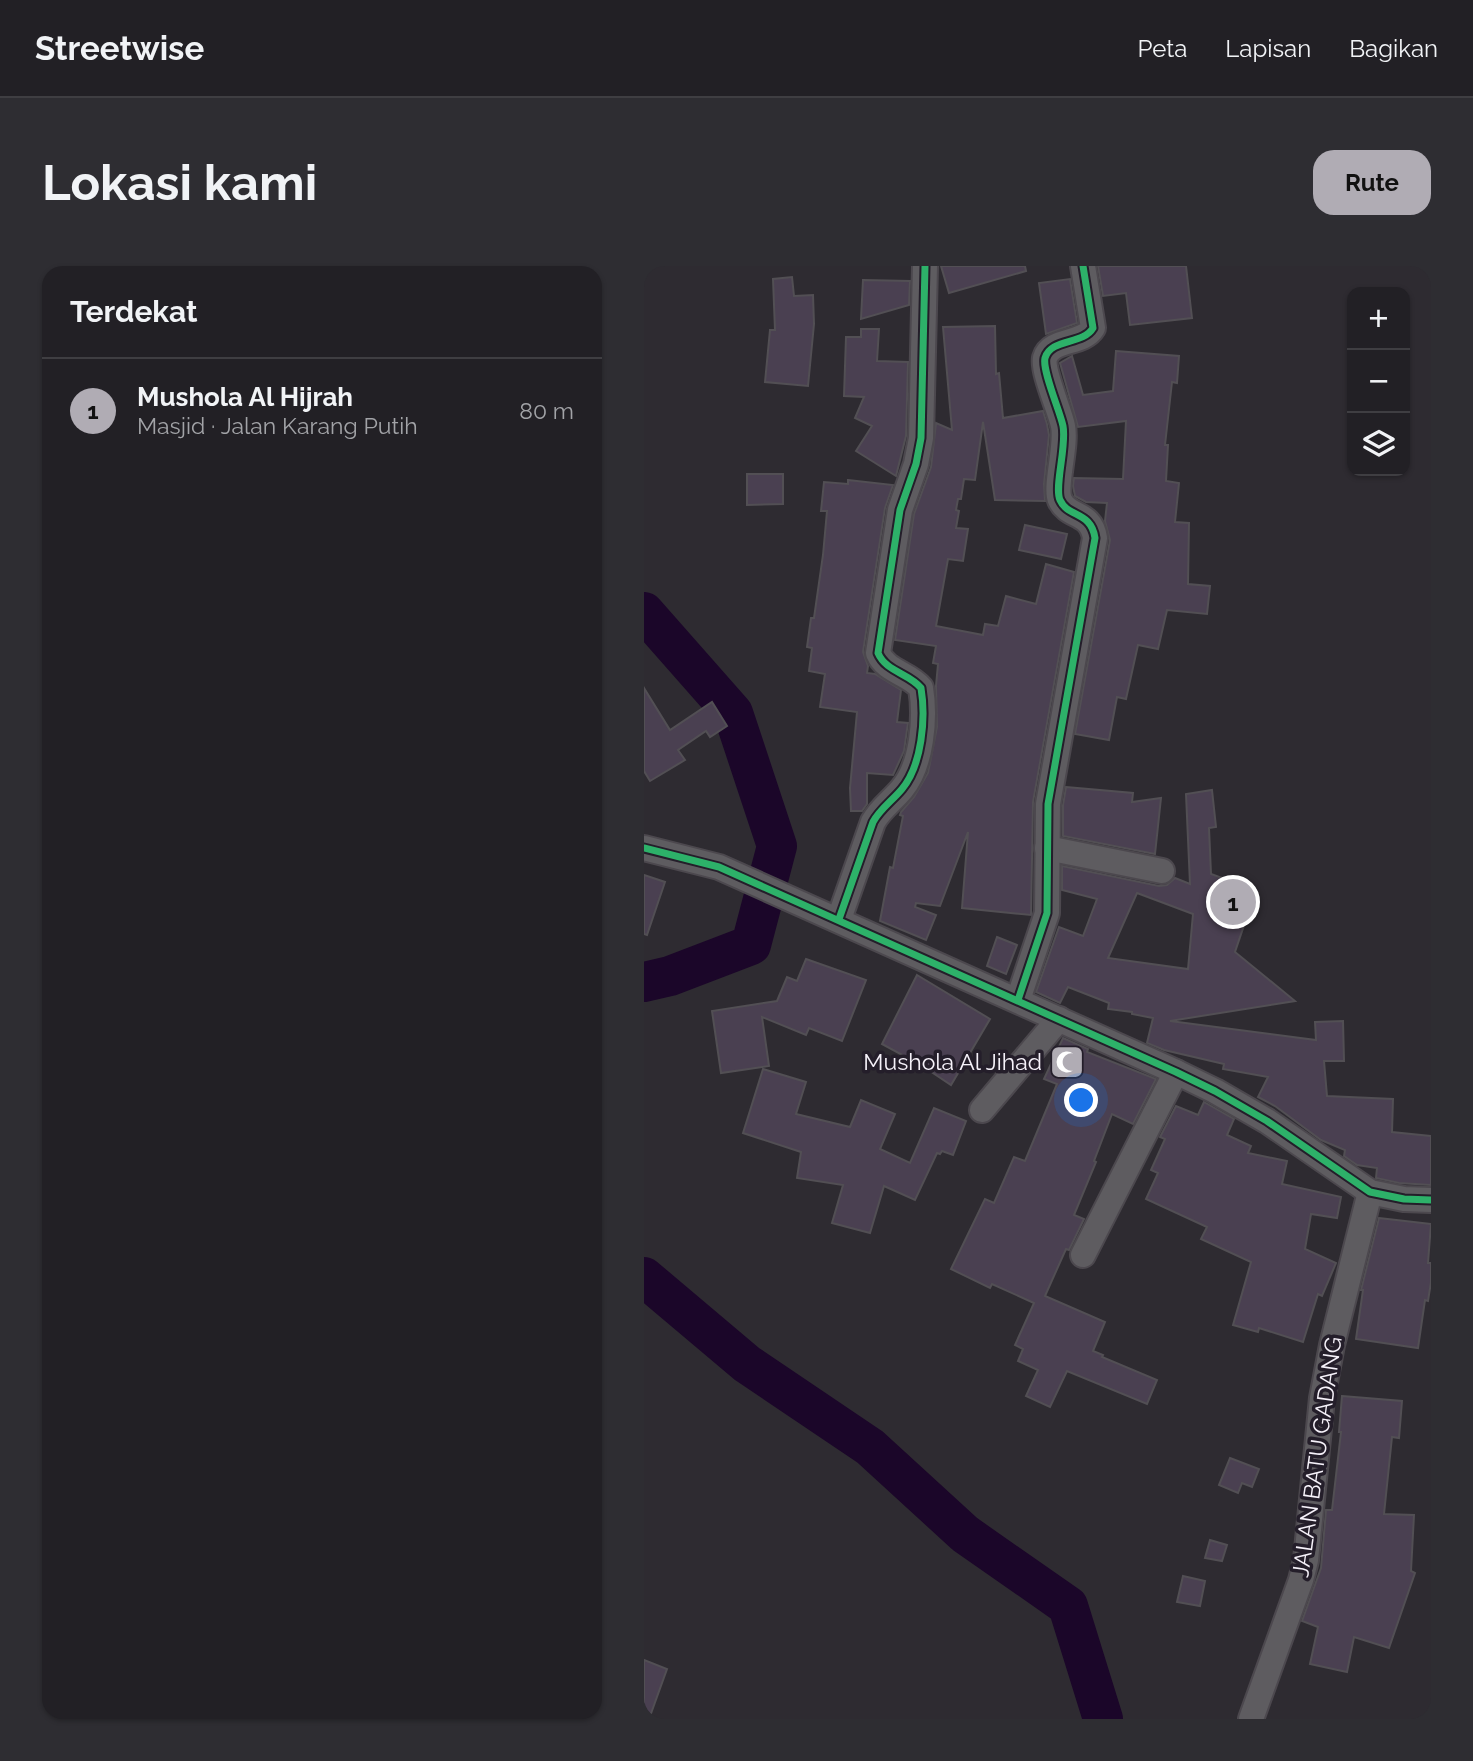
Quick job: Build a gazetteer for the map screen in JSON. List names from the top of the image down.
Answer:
{
  "streets": {
    "street": ["JALAN BATU GADANG"]
  },
  "places": {
    "mosque": ["Mushola Al Jihad"]
  },
  "page": {
    "header": "Streetwise",
    "nav": ["Peta", "Lapisan", "Bagikan"],
    "buttons": "Rute",
    "title": "Lokasi kami",
    "heading": "Terdekat",
    "map_buttons": ["+", "−"],
    "list": [
      {
        "mark": "1",
        "name": "Mushola Al Hijrah",
        "note": "Masjid · Jalan Karang Putih",
        "value": "80 m"
      }
    ],
    "pins": "1"
  }
}
